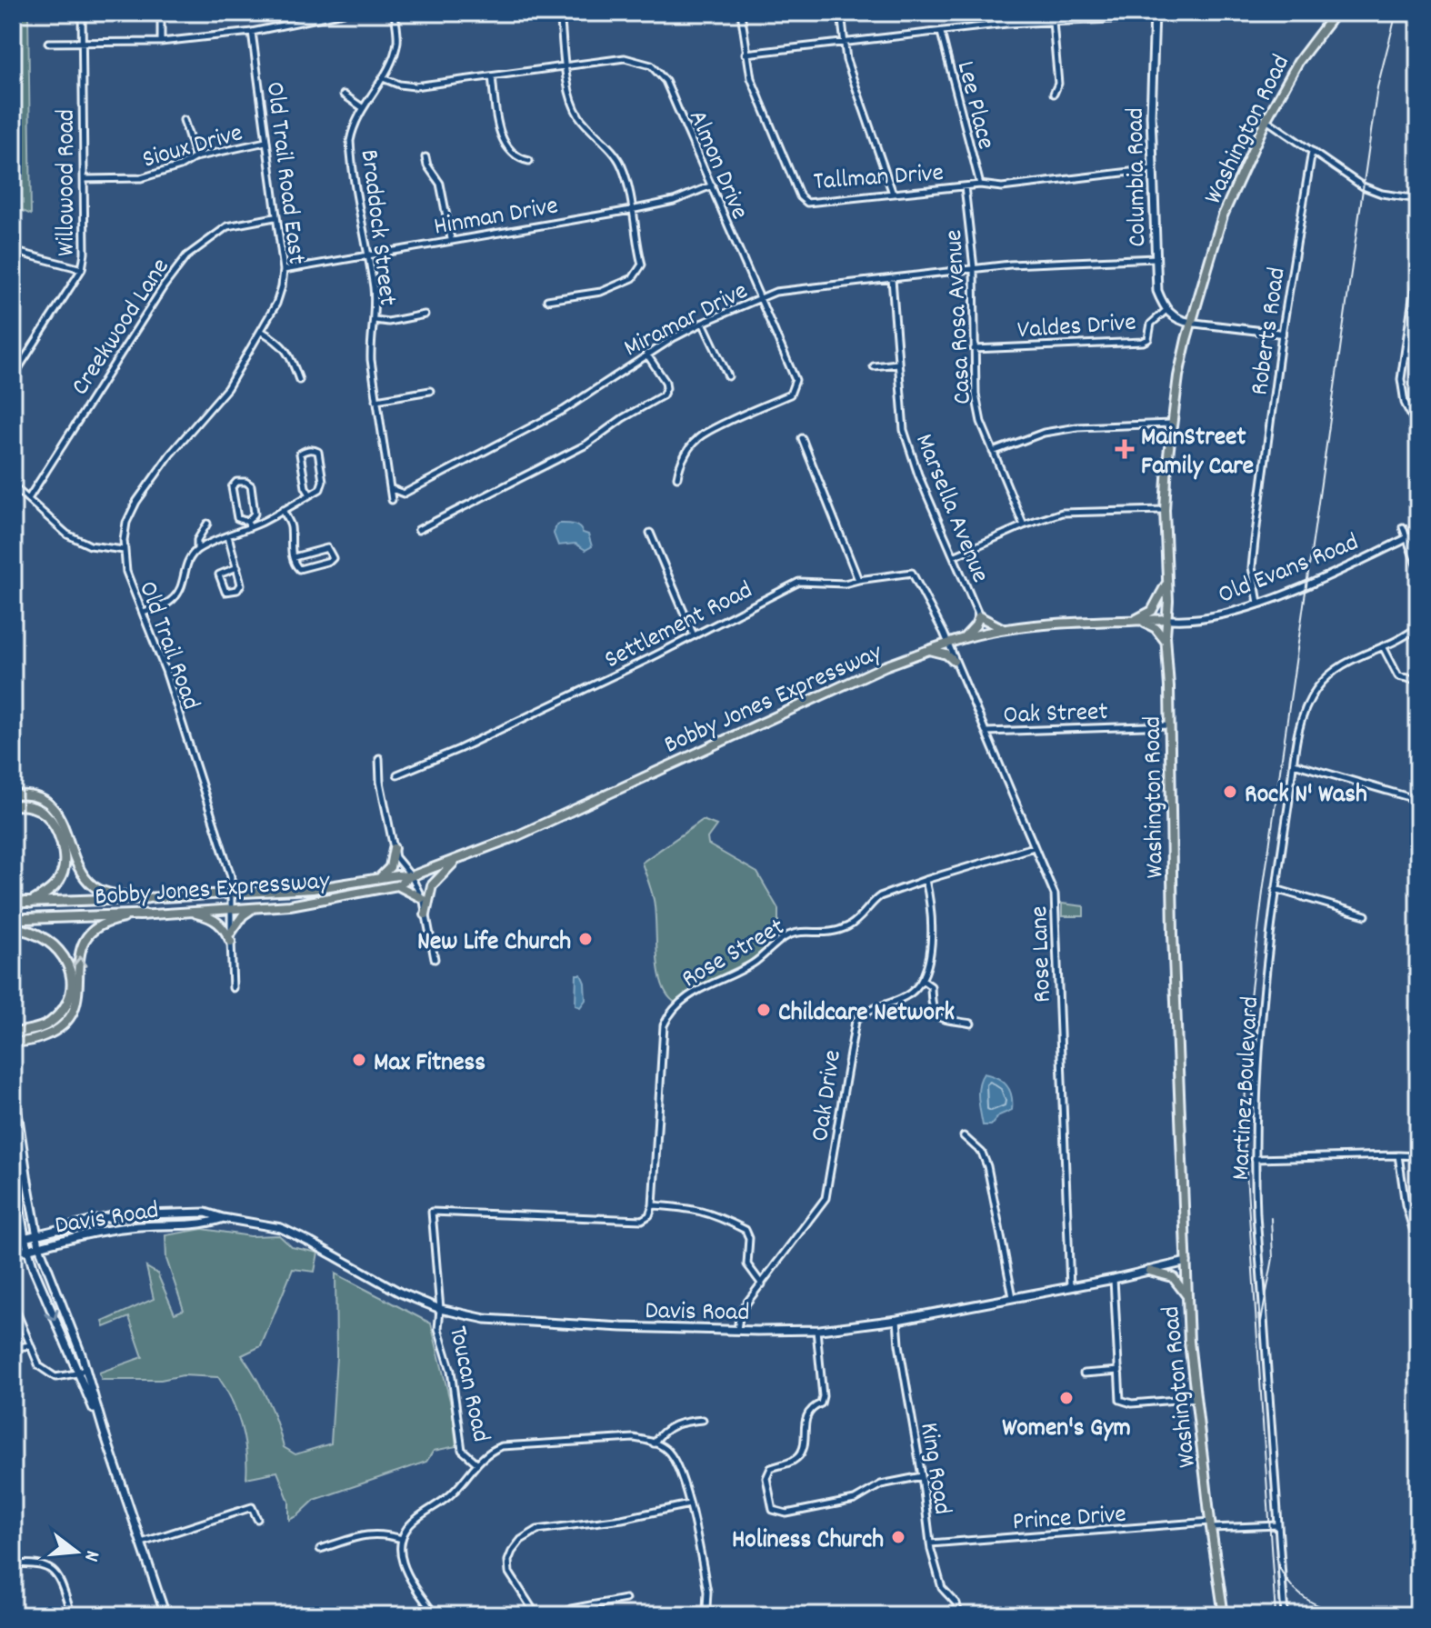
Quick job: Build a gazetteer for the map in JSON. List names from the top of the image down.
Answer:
{
  "streets": {
    "highway": ["Bobby Jones Expressway"],
    "main road": ["Washington Road", "Columbia Road", "Davis Road"],
    "street": [
      "Lee Place",
      "Sioux Drive",
      "Almon Drive",
      "Old Trail Road East",
      "Tallman Drive",
      "Willowood Road",
      "Hinman Drive",
      "Braddock Street",
      "Miramar Drive",
      "Casa Rosa Avenue",
      "Valdes Drive",
      "Creekwood Lane",
      "Roberts Road",
      "Marsella Avenue",
      "Old Evans Road",
      "Settlement Road",
      "Old Trail Road",
      "Oak Street",
      "Rose Street",
      "Rose Lane",
      "Martinez Boulevard",
      "Oak Drive",
      "Toucan Road",
      "King Road",
      "Prince Drive"
    ]
  },
  "crossings": [
    ["Lee Place", "Tallman Drive"],
    ["Washington Road", "Old Evans Road"],
    ["Washington Road", "Bobby Jones Expressway"],
    ["Washington Road", "Oak Street"],
    ["Washington Road", "Davis Road"],
    ["Washington Road", "Prince Drive"],
    ["Sioux Drive", "Old Trail Road East"],
    ["Sioux Drive", "Willowood Road"],
    ["Almon Drive", "Hinman Drive"],
    ["Almon Drive", "Braddock Street"],
    ["Almon Drive", "Miramar Drive"],
    ["Old Trail Road East", "Hinman Drive"],
    ["Old Trail Road East", "Creekwood Lane"],
    ["Old Trail Road East", "Old Trail Road"],
    ["Tallman Drive", "Columbia Road"],
    ["Tallman Drive", "Casa Rosa Avenue"],
    ["Columbia Road", "Miramar Drive"],
    ["Columbia Road", "Valdes Drive"],
    ["Hinman Drive", "Braddock Street"],
    ["Braddock Street", "Miramar Drive"],
    ["Miramar Drive", "Casa Rosa Avenue"],
    ["Miramar Drive", "Marsella Avenue"],
    ["Casa Rosa Avenue", "Valdes Drive"],
    ["Roberts Road", "Old Evans Road"],
    ["Old Evans Road", "Bobby Jones Expressway"],
    ["Settlement Road", "Bobby Jones Expressway"],
    ["Settlement Road", "Rose Lane"],
    ["Old Trail Road", "Bobby Jones Expressway"],
    ["Bobby Jones Expressway", "Rose Lane"],
    ["Oak Street", "Rose Lane"],
    ["Rose Street", "Rose Lane"],
    ["Rose Street", "Toucan Road"],
    ["Rose Lane", "Davis Road"],
    ["Martinez Boulevard", "Prince Drive"],
    ["Oak Drive", "Davis Road"],
    ["Davis Road", "Toucan Road"],
    ["Davis Road", "King Road"],
    ["King Road", "Prince Drive"]
  ],
  "places": {
    "health": ["MainStreet Family Care"],
    "other": [
      "Rock N' Wash",
      "New Life Church",
      "Childcare Network",
      "Max Fitness",
      "Women's Gym",
      "Holiness Church"
    ]
  },
  "north": "right"
}
